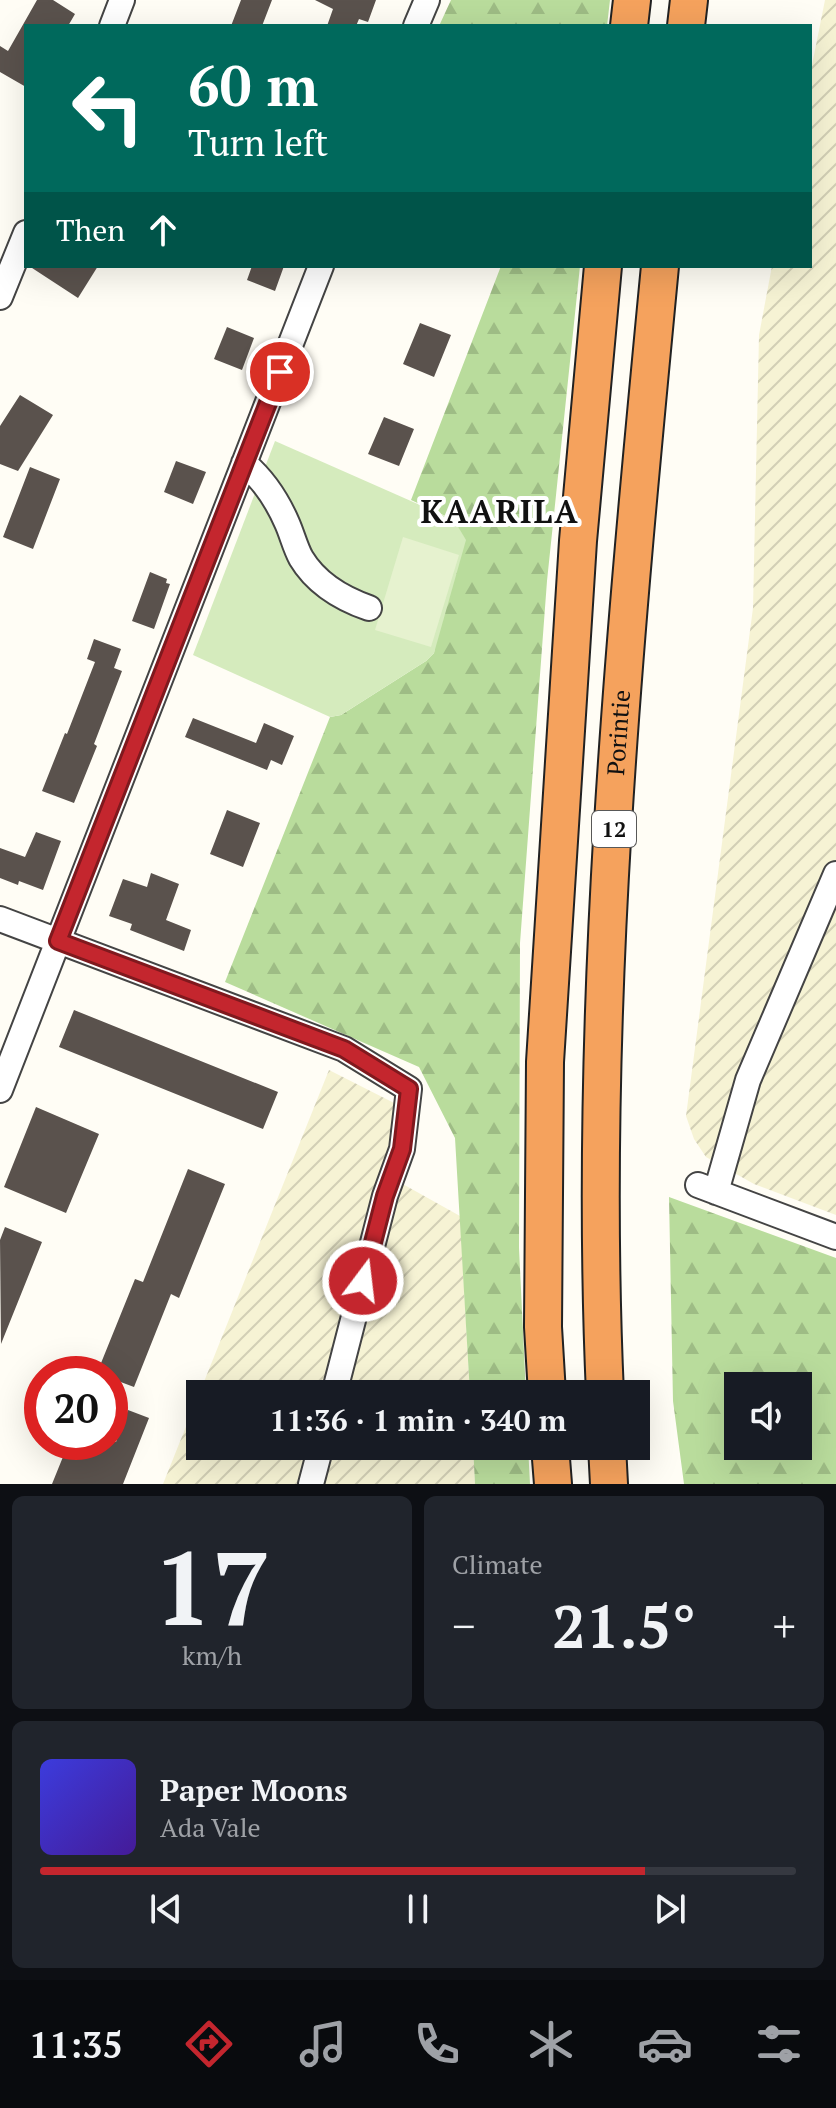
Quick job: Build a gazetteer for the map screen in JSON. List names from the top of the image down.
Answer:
{
  "streets": {
    "highway": ["Porintie", "12"]
  },
  "districts": ["KAARILA"],
  "page": {
    "turn": ["60 m", "Turn left"],
    "then": "Then",
    "limit": "20",
    "trip": "11:36 · 1 min · 340 m",
    "tile": [
      ["17", "km/h"],
      "Climate"
    ],
    "heat": ["−", "21.5°", "+"],
    "song": ["Paper Moons", "Ada Vale"],
    "tabs": "11:35"
  }
}
